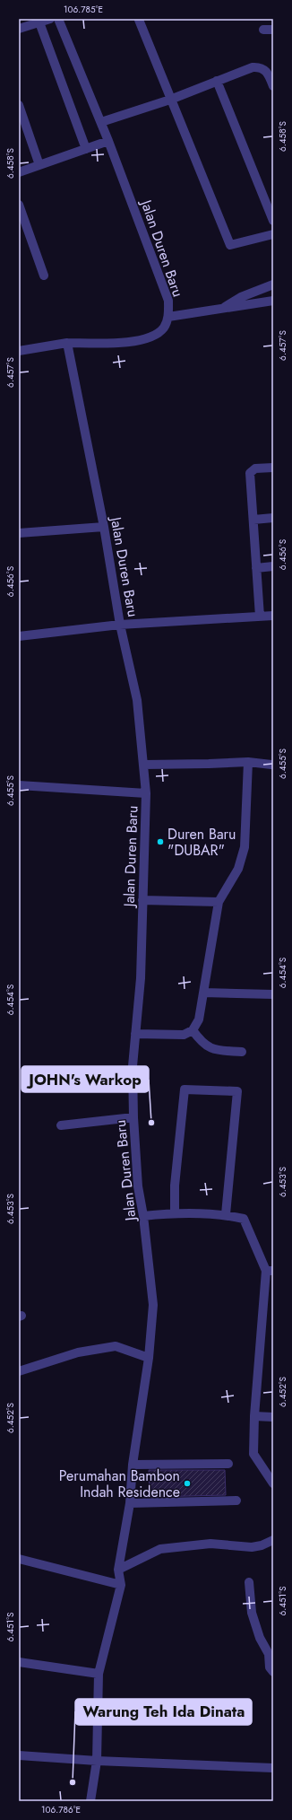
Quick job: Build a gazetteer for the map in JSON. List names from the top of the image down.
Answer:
{
  "streets": {
    "street": ["Jalan Duren Baru"]
  },
  "places": [
    "Duren Baru \"DUBAR\"",
    "JOHN's Warkop",
    "Perumahan Bambon Indah Residence",
    "Warung Teh Ida Dinata"
  ],
  "coordinates": [
    "106.785°E",
    "6.458°S",
    "6.457°S",
    "6.456°S",
    "6.455°S",
    "6.454°S",
    "6.453°S",
    "6.452°S",
    "6.451°S",
    "106.786°E"
  ]
}
